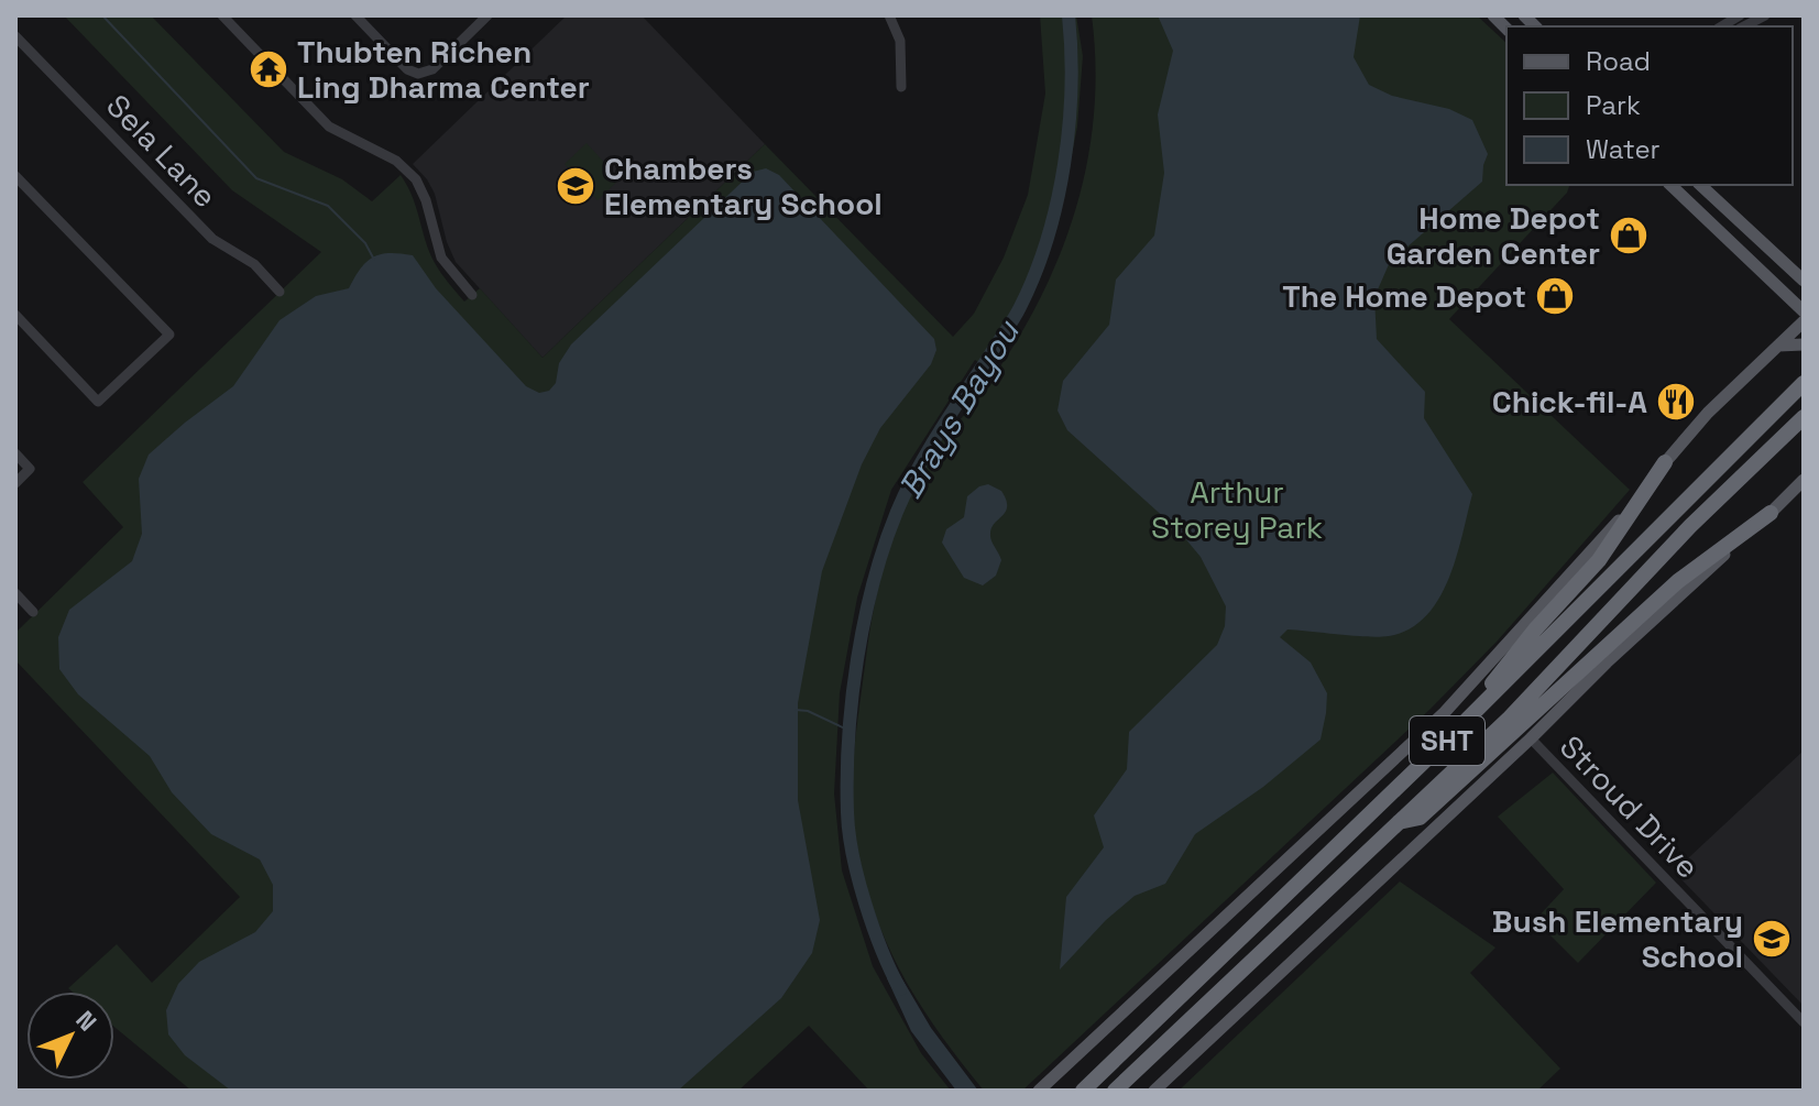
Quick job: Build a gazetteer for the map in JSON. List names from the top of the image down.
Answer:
{
  "streets": {
    "highway": ["SHT"],
    "street": ["Sela Lane", "Stroud Drive"]
  },
  "water": ["Brays Bayou"],
  "parks": ["Arthur Storey Park"],
  "places": {
    "temple": ["Thubten Richen Ling Dharma Center"],
    "school or university": ["Chambers Elementary School", "Bush Elementary School"],
    "shop": ["Home Depot Garden Center", "The Home Depot"],
    "restaurant": ["Chick-fil-A"]
  },
  "legend": ["Road", "Park", "Water"],
  "north": "top right"
}
